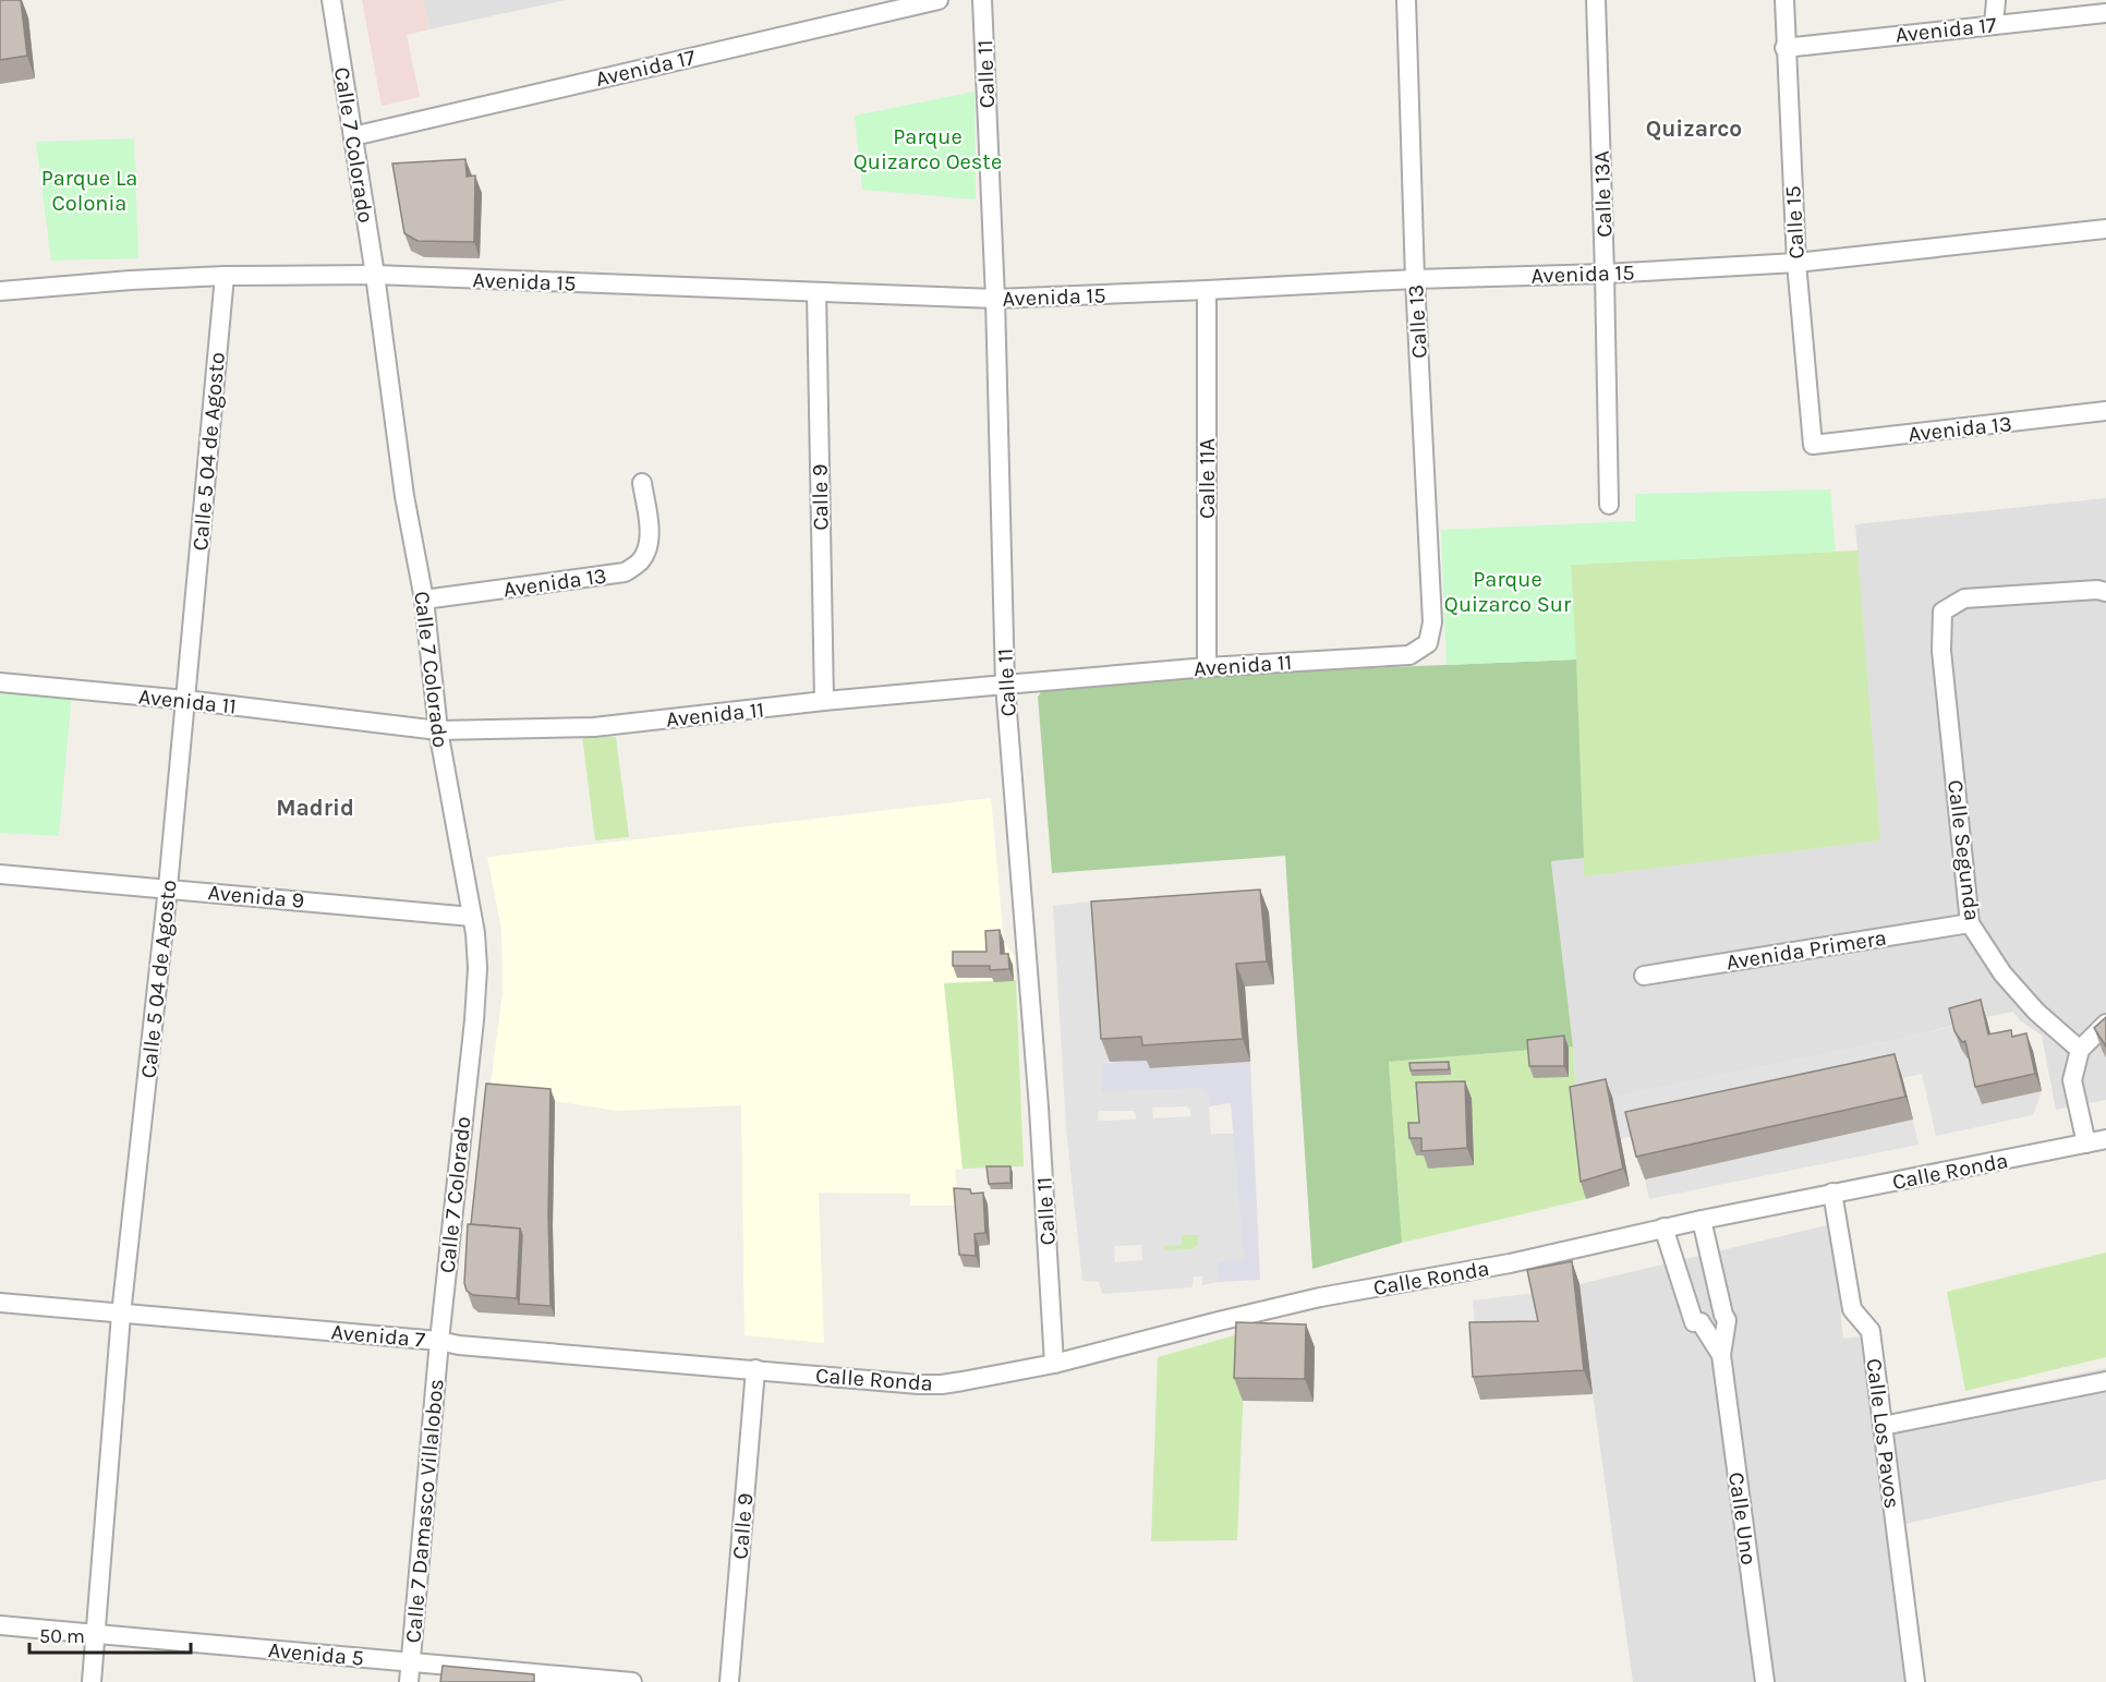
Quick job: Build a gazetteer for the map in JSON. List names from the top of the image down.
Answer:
{
  "streets": {
    "street": [
      "Avenida 17",
      "Calle 11",
      "Calle 7 Colorado",
      "Calle 13A",
      "Calle 15",
      "Avenida 15",
      "Calle 13",
      "Avenida 13",
      "Calle 5 04 de Agosto",
      "Calle 11A",
      "Calle 9",
      "Avenida 11",
      "Calle Segunda",
      "Avenida 9",
      "Avenida Primera",
      "Calle Ronda",
      "Avenida 7",
      "Calle Los Pavos",
      "Calle 7 Damasco Villalobos",
      "Calle Uno",
      "Avenida 5"
    ]
  },
  "crossings": [
    ["Avenida 17", "Calle 7 Colorado"],
    ["Avenida 17", "Calle 15"],
    ["Calle 11", "Avenida 15"],
    ["Calle 11", "Avenida 11"],
    ["Calle 11", "Calle Ronda"],
    ["Calle 7 Colorado", "Avenida 15"],
    ["Calle 7 Colorado", "Avenida 13"],
    ["Calle 7 Colorado", "Avenida 11"],
    ["Calle 7 Colorado", "Avenida 9"],
    ["Calle 7 Colorado", "Avenida 7"],
    ["Calle 7 Colorado", "Calle 7 Damasco Villalobos"],
    ["Calle 13A", "Avenida 15"],
    ["Calle 15", "Avenida 15"],
    ["Calle 15", "Avenida 13"],
    ["Avenida 15", "Calle 13"],
    ["Avenida 15", "Calle 5 04 de Agosto"],
    ["Avenida 15", "Calle 11A"],
    ["Avenida 15", "Calle 9"],
    ["Calle 13", "Avenida 11"],
    ["Calle 5 04 de Agosto", "Avenida 11"],
    ["Calle 5 04 de Agosto", "Avenida 9"],
    ["Calle 5 04 de Agosto", "Avenida 7"],
    ["Calle 5 04 de Agosto", "Avenida 5"],
    ["Calle 11A", "Avenida 11"],
    ["Calle 9", "Avenida 11"],
    ["Calle 9", "Calle Ronda"],
    ["Calle 9", "Avenida 7"],
    ["Calle Segunda", "Avenida Primera"],
    ["Calle Ronda", "Avenida 7"],
    ["Calle Ronda", "Calle Los Pavos"],
    ["Calle Ronda", "Calle Uno"],
    ["Avenida 7", "Calle 7 Damasco Villalobos"],
    ["Calle 7 Damasco Villalobos", "Avenida 5"]
  ],
  "districts": ["Quizarco", "Madrid"],
  "parks": ["Parque Quizarco Oeste", "Parque La Colonia", "Parque Quizarco Sur"],
  "scale_bar": "50 m"
}
